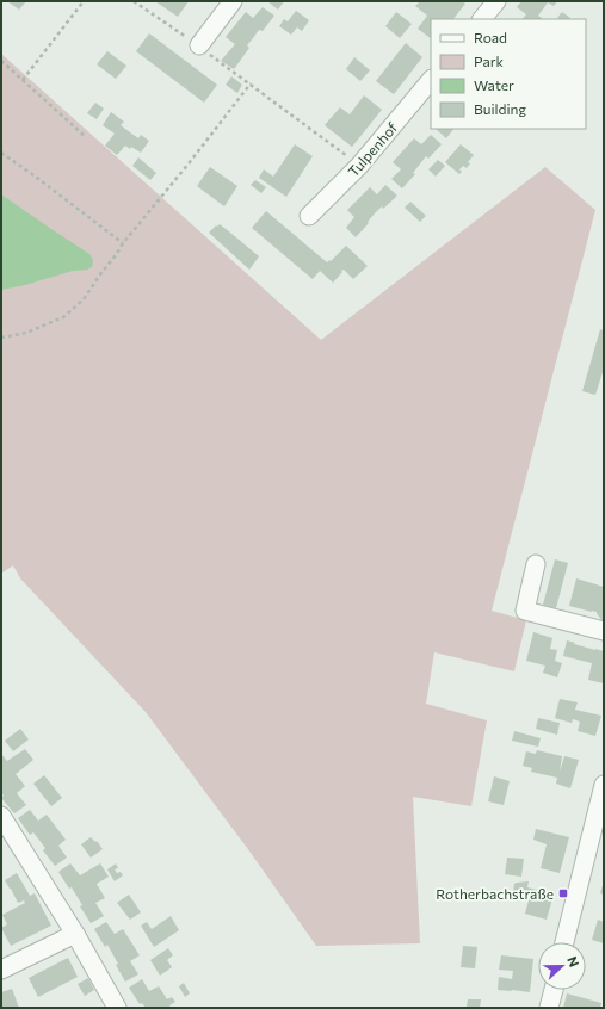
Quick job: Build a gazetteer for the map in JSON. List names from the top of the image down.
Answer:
{
  "streets": {
    "street": ["Tulpenhof"]
  },
  "places": {
    "transit": ["Rotherbachstraße"]
  },
  "legend": [
    "Road",
    "Park",
    "Water",
    "Building"
  ],
  "north": "right"
}
